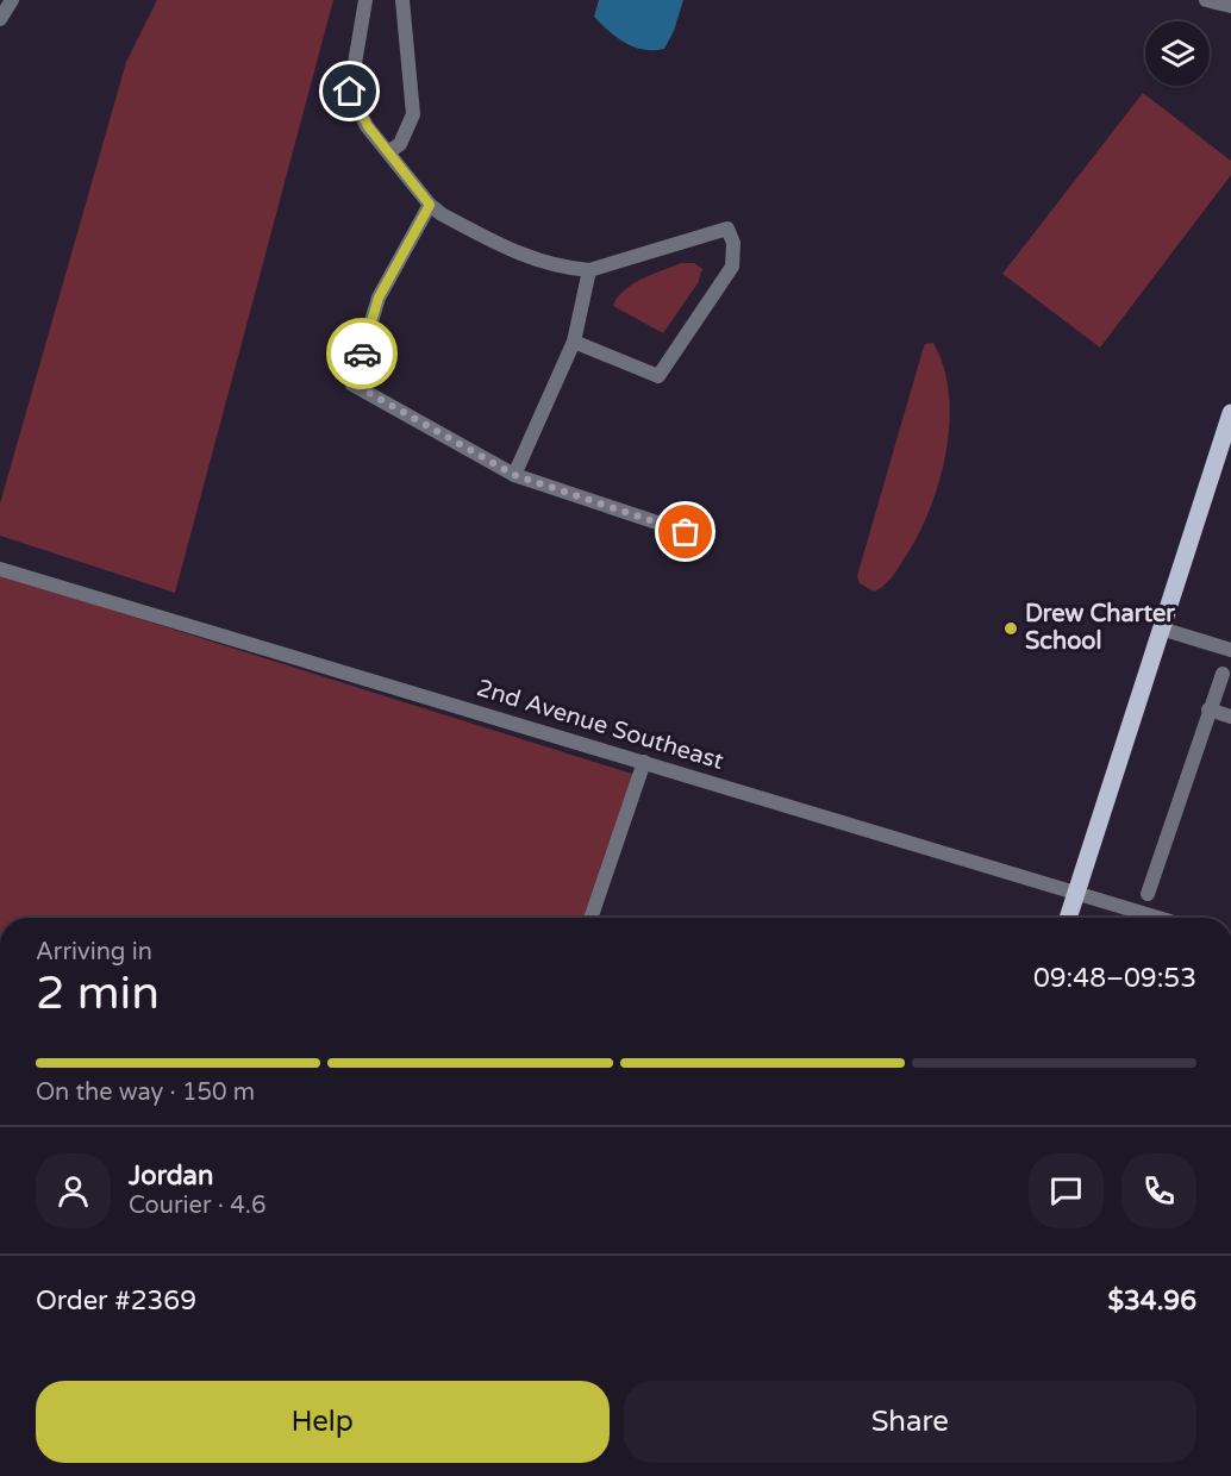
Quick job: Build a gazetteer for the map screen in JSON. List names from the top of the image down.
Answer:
{
  "streets": {
    "street": ["2nd Avenue Southeast"]
  },
  "places": ["Drew Charter School"],
  "page": {
    "heading": ["2 min", "Arriving in", "09:48–09:53"],
    "panel": [
      "Jordan",
      "Courier · 4.6",
      "Order #2369",
      "$34.96"
    ],
    "bar": "On the way · 150 m",
    "buttons": ["Help", "Share"]
  }
}
